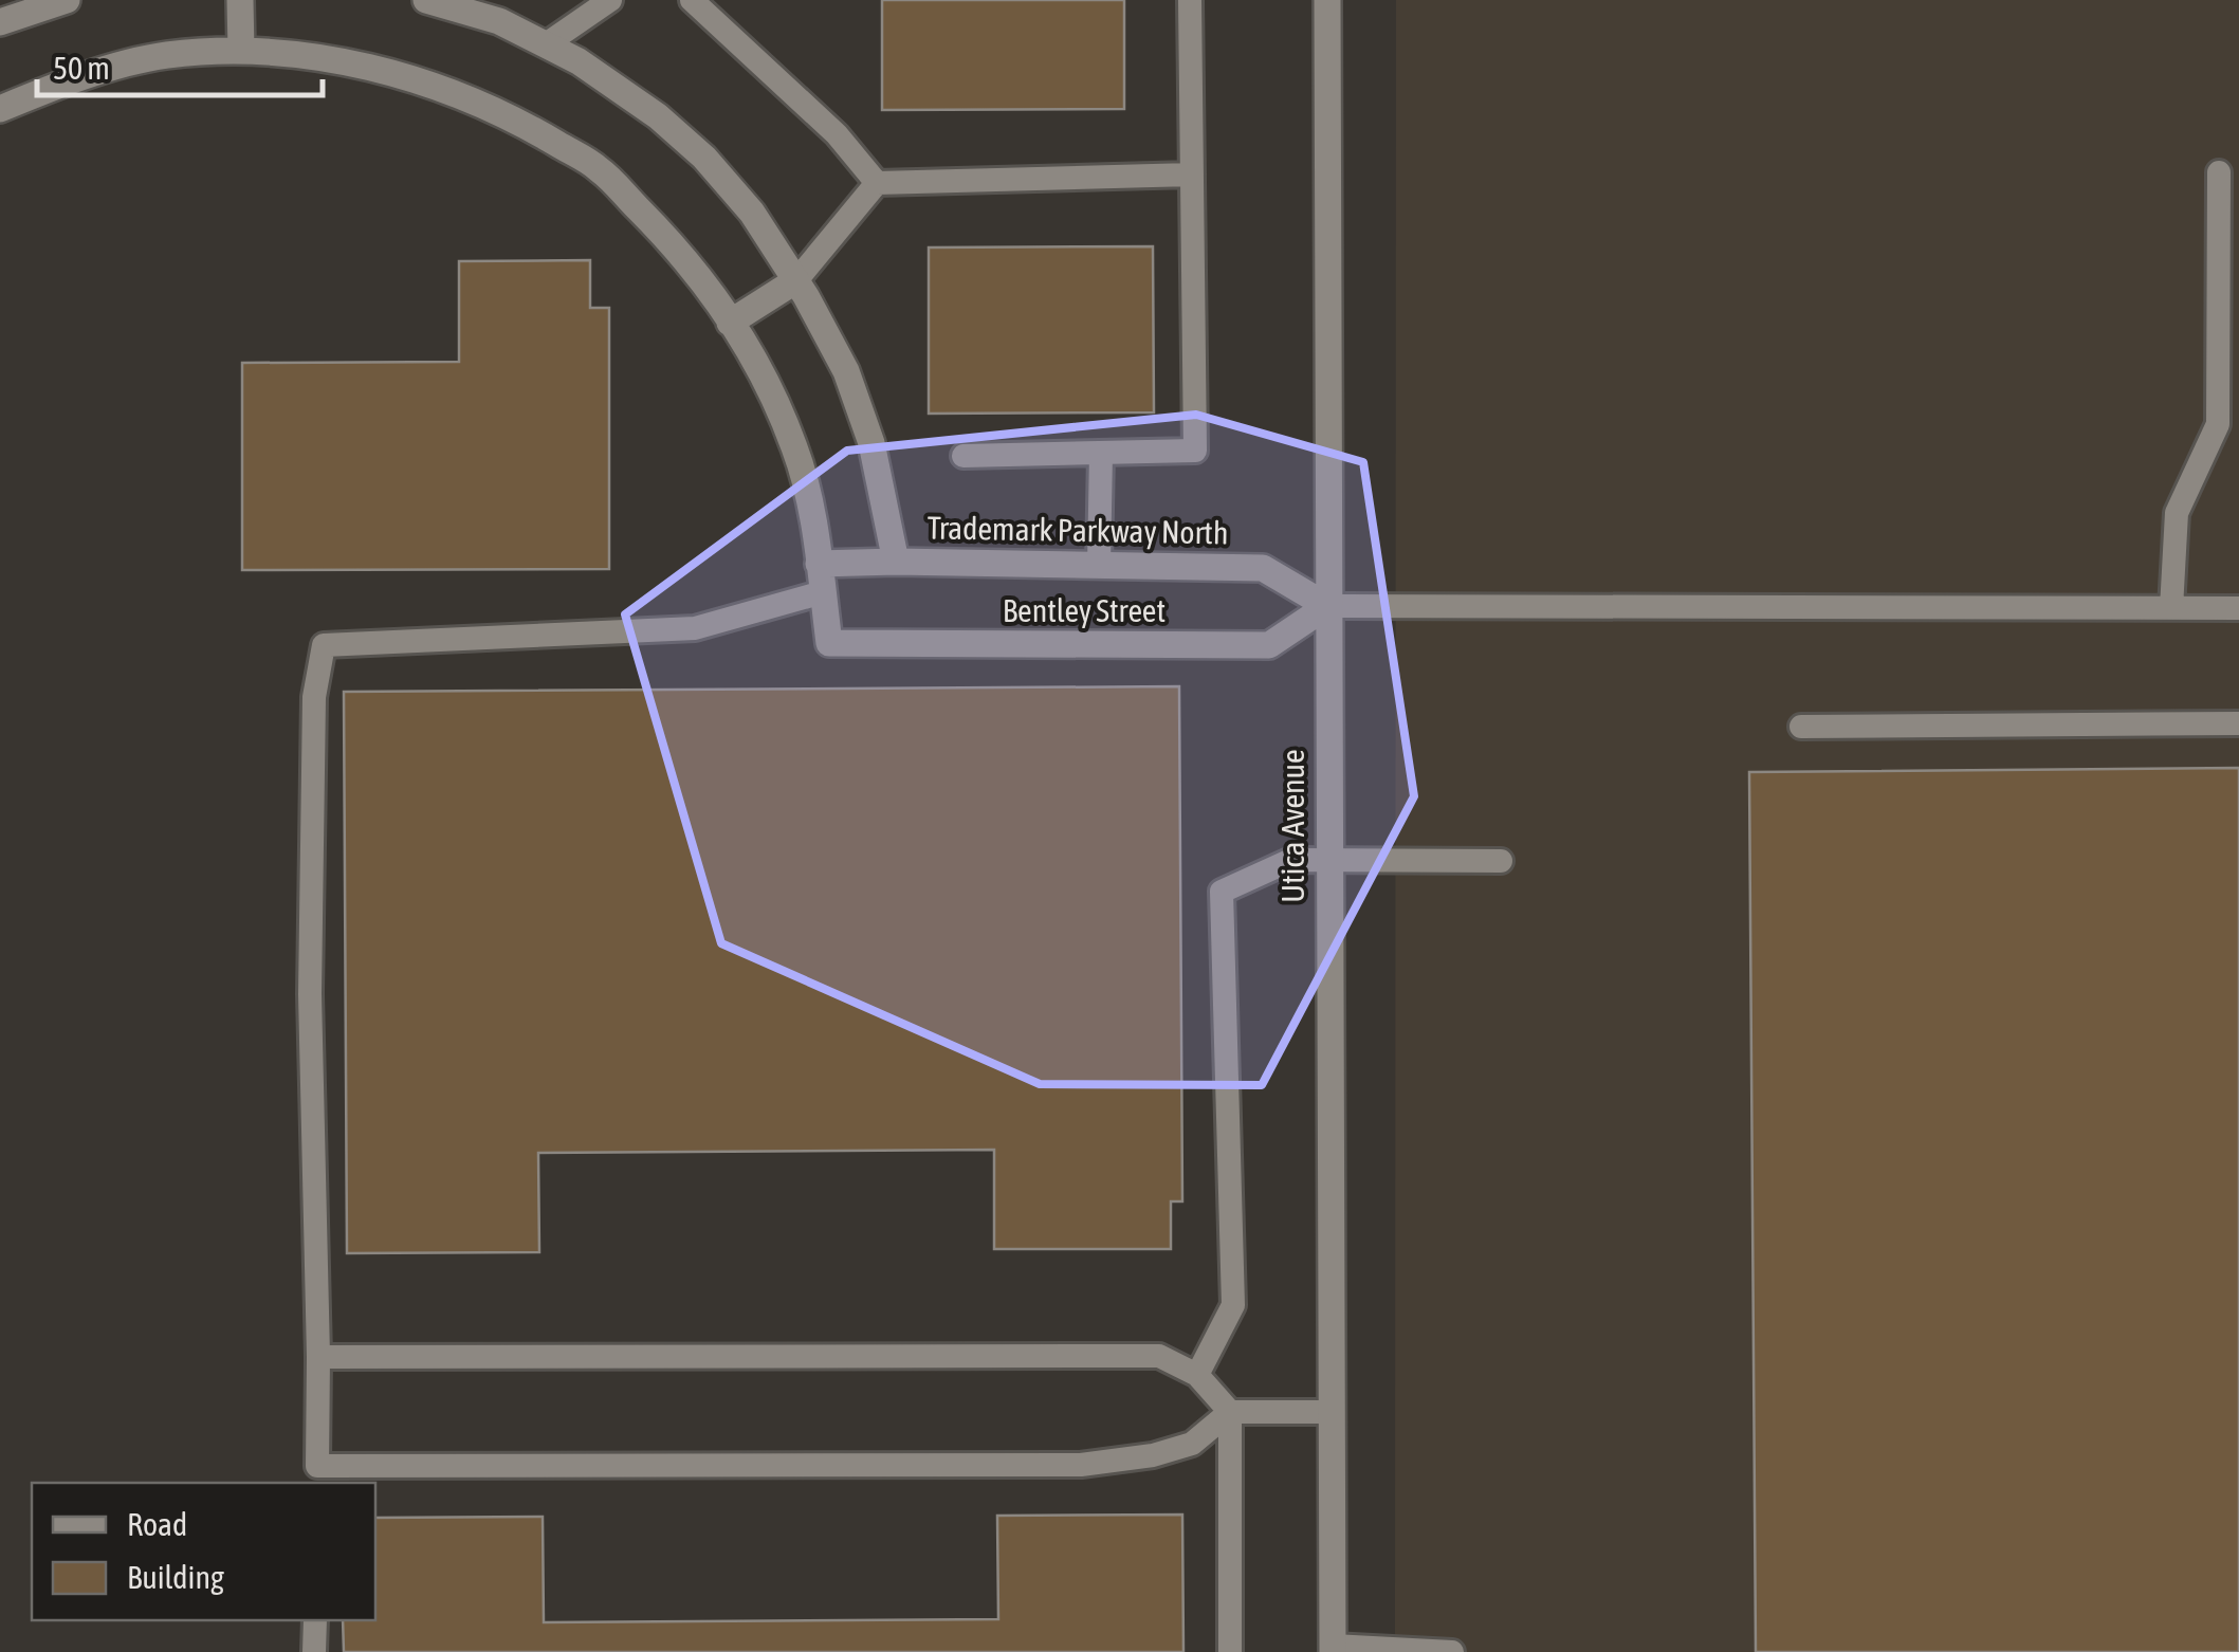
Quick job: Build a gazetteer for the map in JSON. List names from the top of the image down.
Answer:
{
  "streets": {
    "street": ["Trademark Parkway North", "Bentley Street", "Utica Avenue"]
  },
  "crossings": [
    ["Trademark Parkway North", "Bentley Street"],
    ["Trademark Parkway North", "Utica Avenue"],
    ["Bentley Street", "Utica Avenue"]
  ],
  "legend": ["Road", "Building"],
  "scale_bar": "50 m"
}
